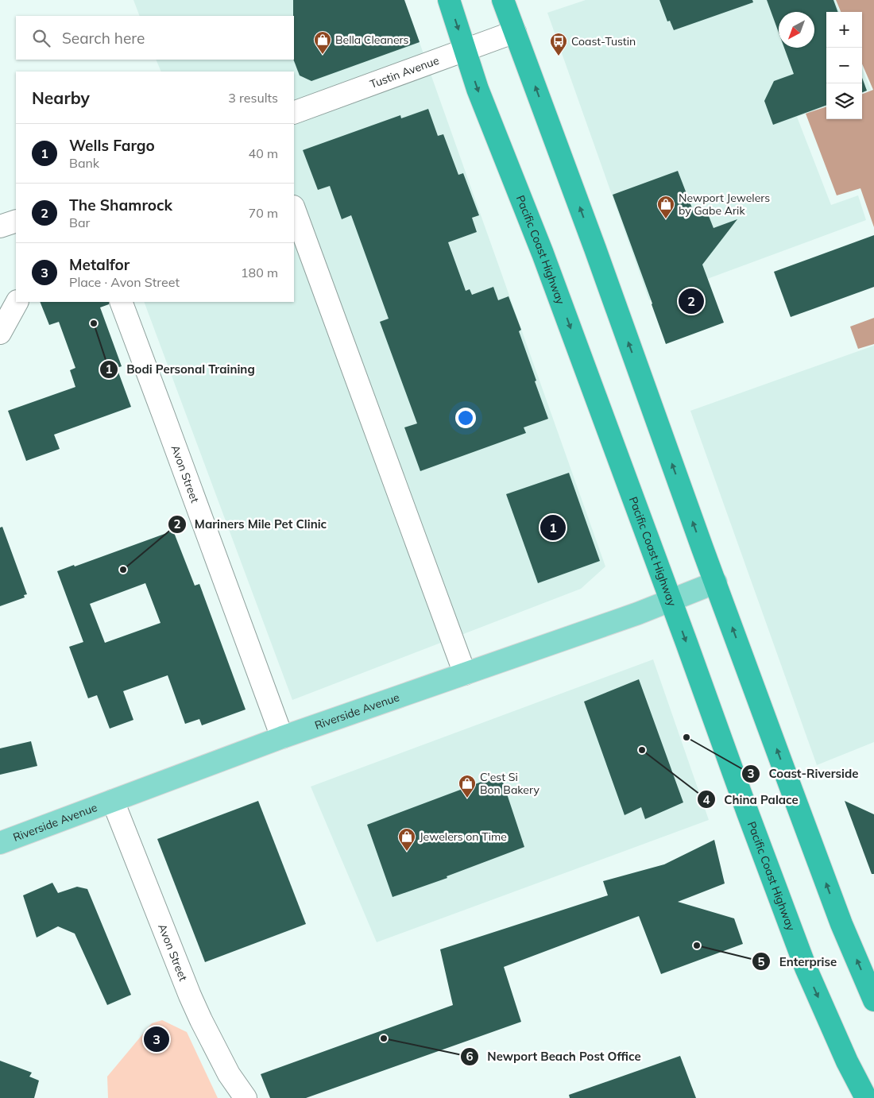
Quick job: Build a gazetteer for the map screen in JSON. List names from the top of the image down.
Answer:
{
  "streets": {
    "highway": ["Pacific Coast Highway"],
    "main road": ["Riverside Avenue"],
    "street": ["Tustin Avenue", "Avon Street"]
  },
  "crossings": [
    ["Tustin Avenue", "Pacific Coast Highway"],
    ["Pacific Coast Highway", "Riverside Avenue"],
    ["Avon Street", "Riverside Avenue"]
  ],
  "places": {
    "shop": [
      "Bella Cleaners",
      "Newport Jewelers by Gabe Arik",
      "C'est Si Bon Bakery",
      "Jewelers on Time"
    ],
    "bus stop": ["Coast-Tustin"],
    "other": [
      "Bodi Personal Training",
      "Mariners Mile Pet Clinic",
      "Coast-Riverside",
      "China Palace",
      "Enterprise",
      "Newport Beach Post Office"
    ]
  },
  "north": "bottom left",
  "page": {
    "map_buttons": ["+", "−"],
    "search": "Search here",
    "heading": ["Nearby", "3 results"],
    "list": [
      {
        "mark": "1",
        "name": "Wells Fargo",
        "note": "Bank",
        "value": "40 m"
      },
      {
        "mark": "2",
        "name": "The Shamrock",
        "note": "Bar",
        "value": "70 m"
      },
      {
        "mark": "3",
        "name": "Metalfor",
        "note": "Place · Avon Street",
        "value": "180 m"
      }
    ],
    "pins": ["2", "1", "3"]
  }
}
